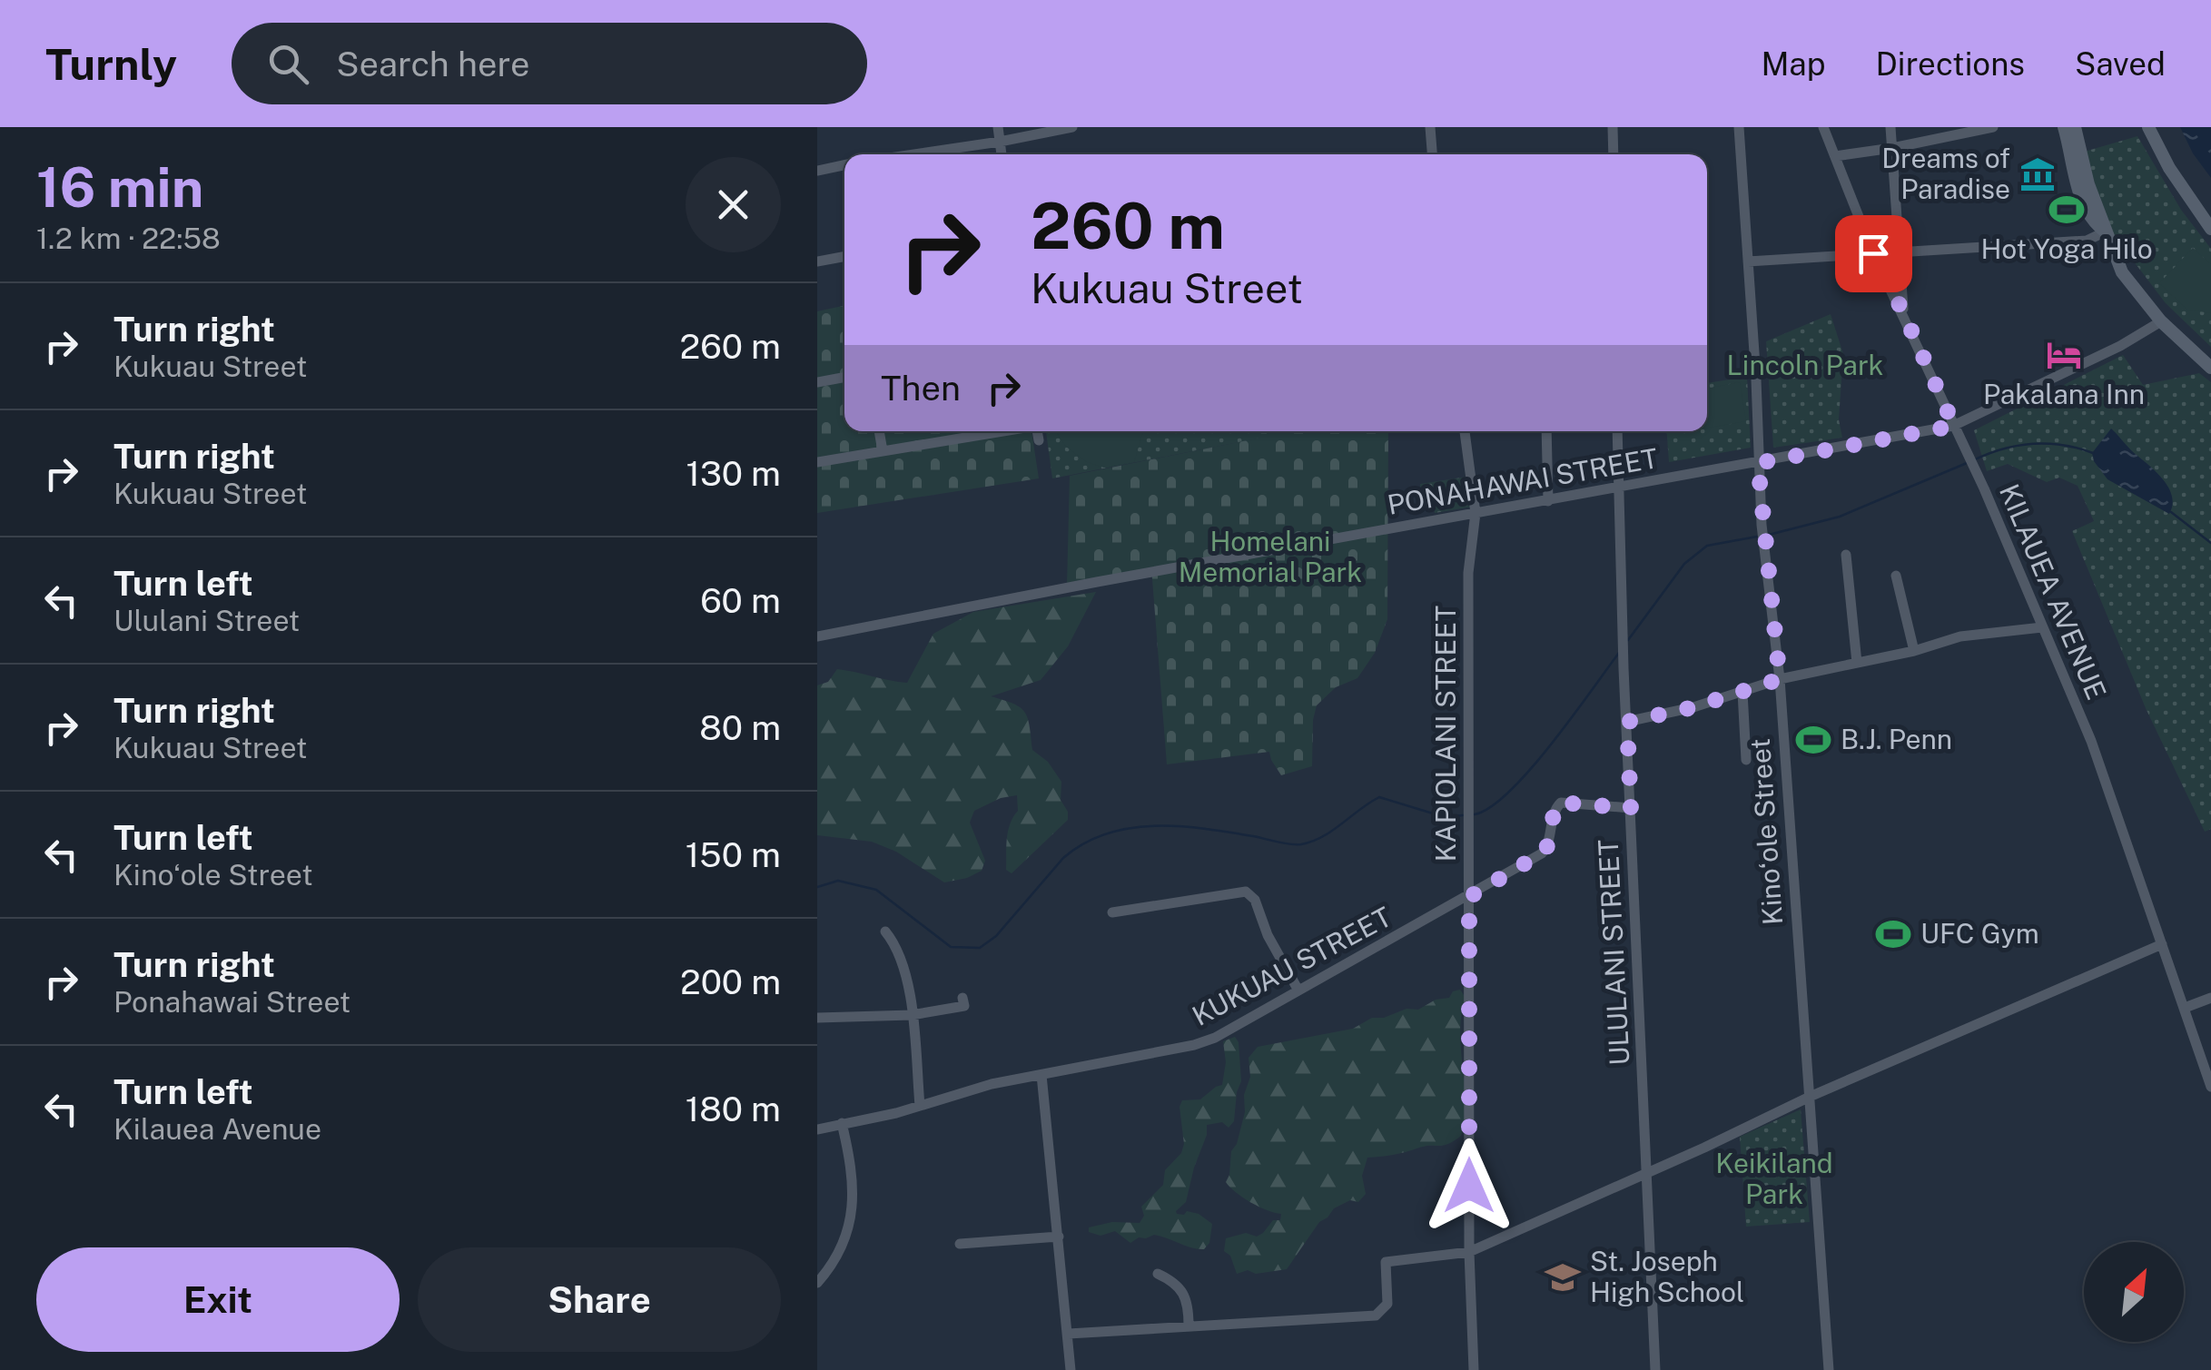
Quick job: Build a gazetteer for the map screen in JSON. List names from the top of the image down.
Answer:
{
  "streets": {
    "street": [
      "PONAHAWAI STREET",
      "KILAUEA AVENUE",
      "KAPIOLANI STREET",
      "Kinoʻole Street",
      "ULULANI STREET",
      "KUKUAU STREET"
    ]
  },
  "crossings": [
    ["PONAHAWAI STREET", "KILAUEA AVENUE"],
    ["PONAHAWAI STREET", "KAPIOLANI STREET"],
    ["PONAHAWAI STREET", "Kinoʻole Street"],
    ["PONAHAWAI STREET", "ULULANI STREET"],
    ["KAPIOLANI STREET", "KUKUAU STREET"],
    ["ULULANI STREET", "KUKUAU STREET"]
  ],
  "parks": ["Lincoln Park", "Homelani Memorial Park", "Keikiland Park"],
  "places": {
    "museum": ["Dreams of Paradise"],
    "sports": ["Hot Yoga Hilo", "B.J. Penn", "UFC Gym"],
    "hotel": ["Pakalana Inn"],
    "school or university": ["St. Joseph High School"]
  },
  "north": "top right",
  "page": {
    "header": "Turnly",
    "search": "Search here",
    "nav": ["Map", "Directions", "Saved"],
    "heading": ["16 min", "1.2 km · 22:58"],
    "turn": ["260 m", "Kukuau Street"],
    "list": [
      {
        "name": "Turn right",
        "note": "Kukuau Street",
        "value": "260 m"
      },
      {
        "name": "Turn right",
        "note": "Kukuau Street",
        "value": "130 m"
      },
      {
        "name": "Turn left",
        "note": "Ululani Street",
        "value": "60 m"
      },
      {
        "name": "Turn right",
        "note": "Kukuau Street",
        "value": "80 m"
      },
      {
        "name": "Turn left",
        "note": "Kinoʻole Street",
        "value": "150 m"
      },
      {
        "name": "Turn right",
        "note": "Ponahawai Street",
        "value": "200 m"
      },
      {
        "name": "Turn left",
        "note": "Kilauea Avenue",
        "value": "180 m"
      }
    ],
    "then": "Then",
    "buttons": ["Exit", "Share"]
  }
}
